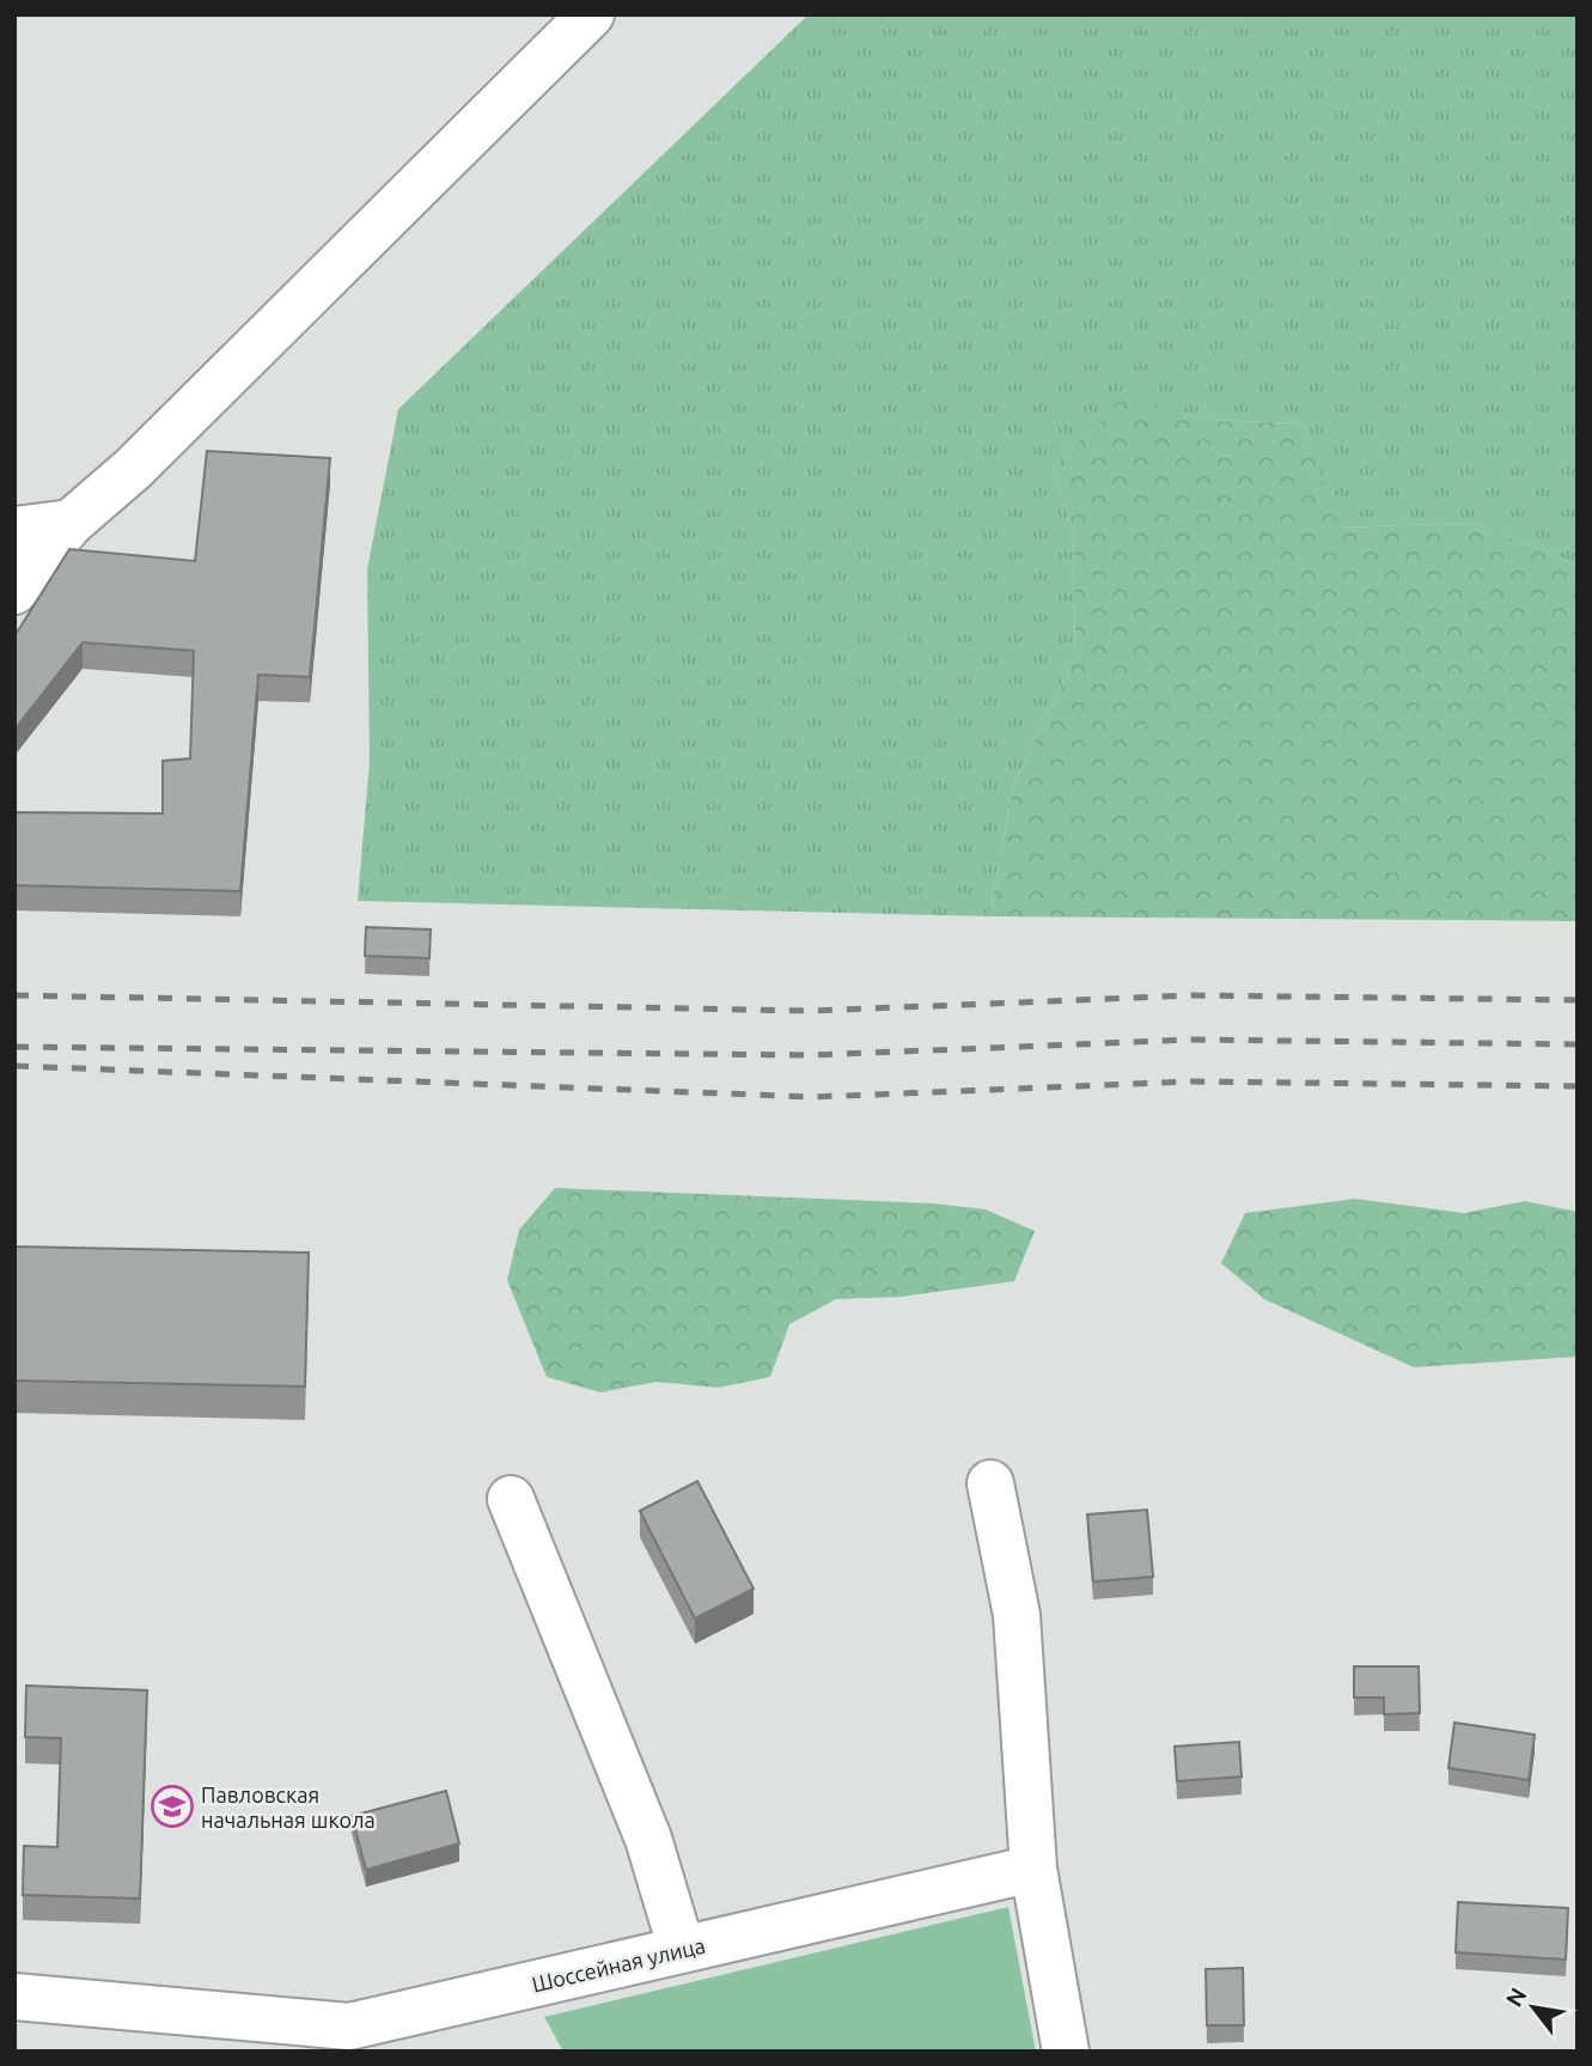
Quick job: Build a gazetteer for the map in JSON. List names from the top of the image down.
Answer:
{
  "streets": {
    "street": ["Шоссейная улица"]
  },
  "places": {
    "school or university": ["Павловская начальная школа"]
  },
  "north": "top left"
}
